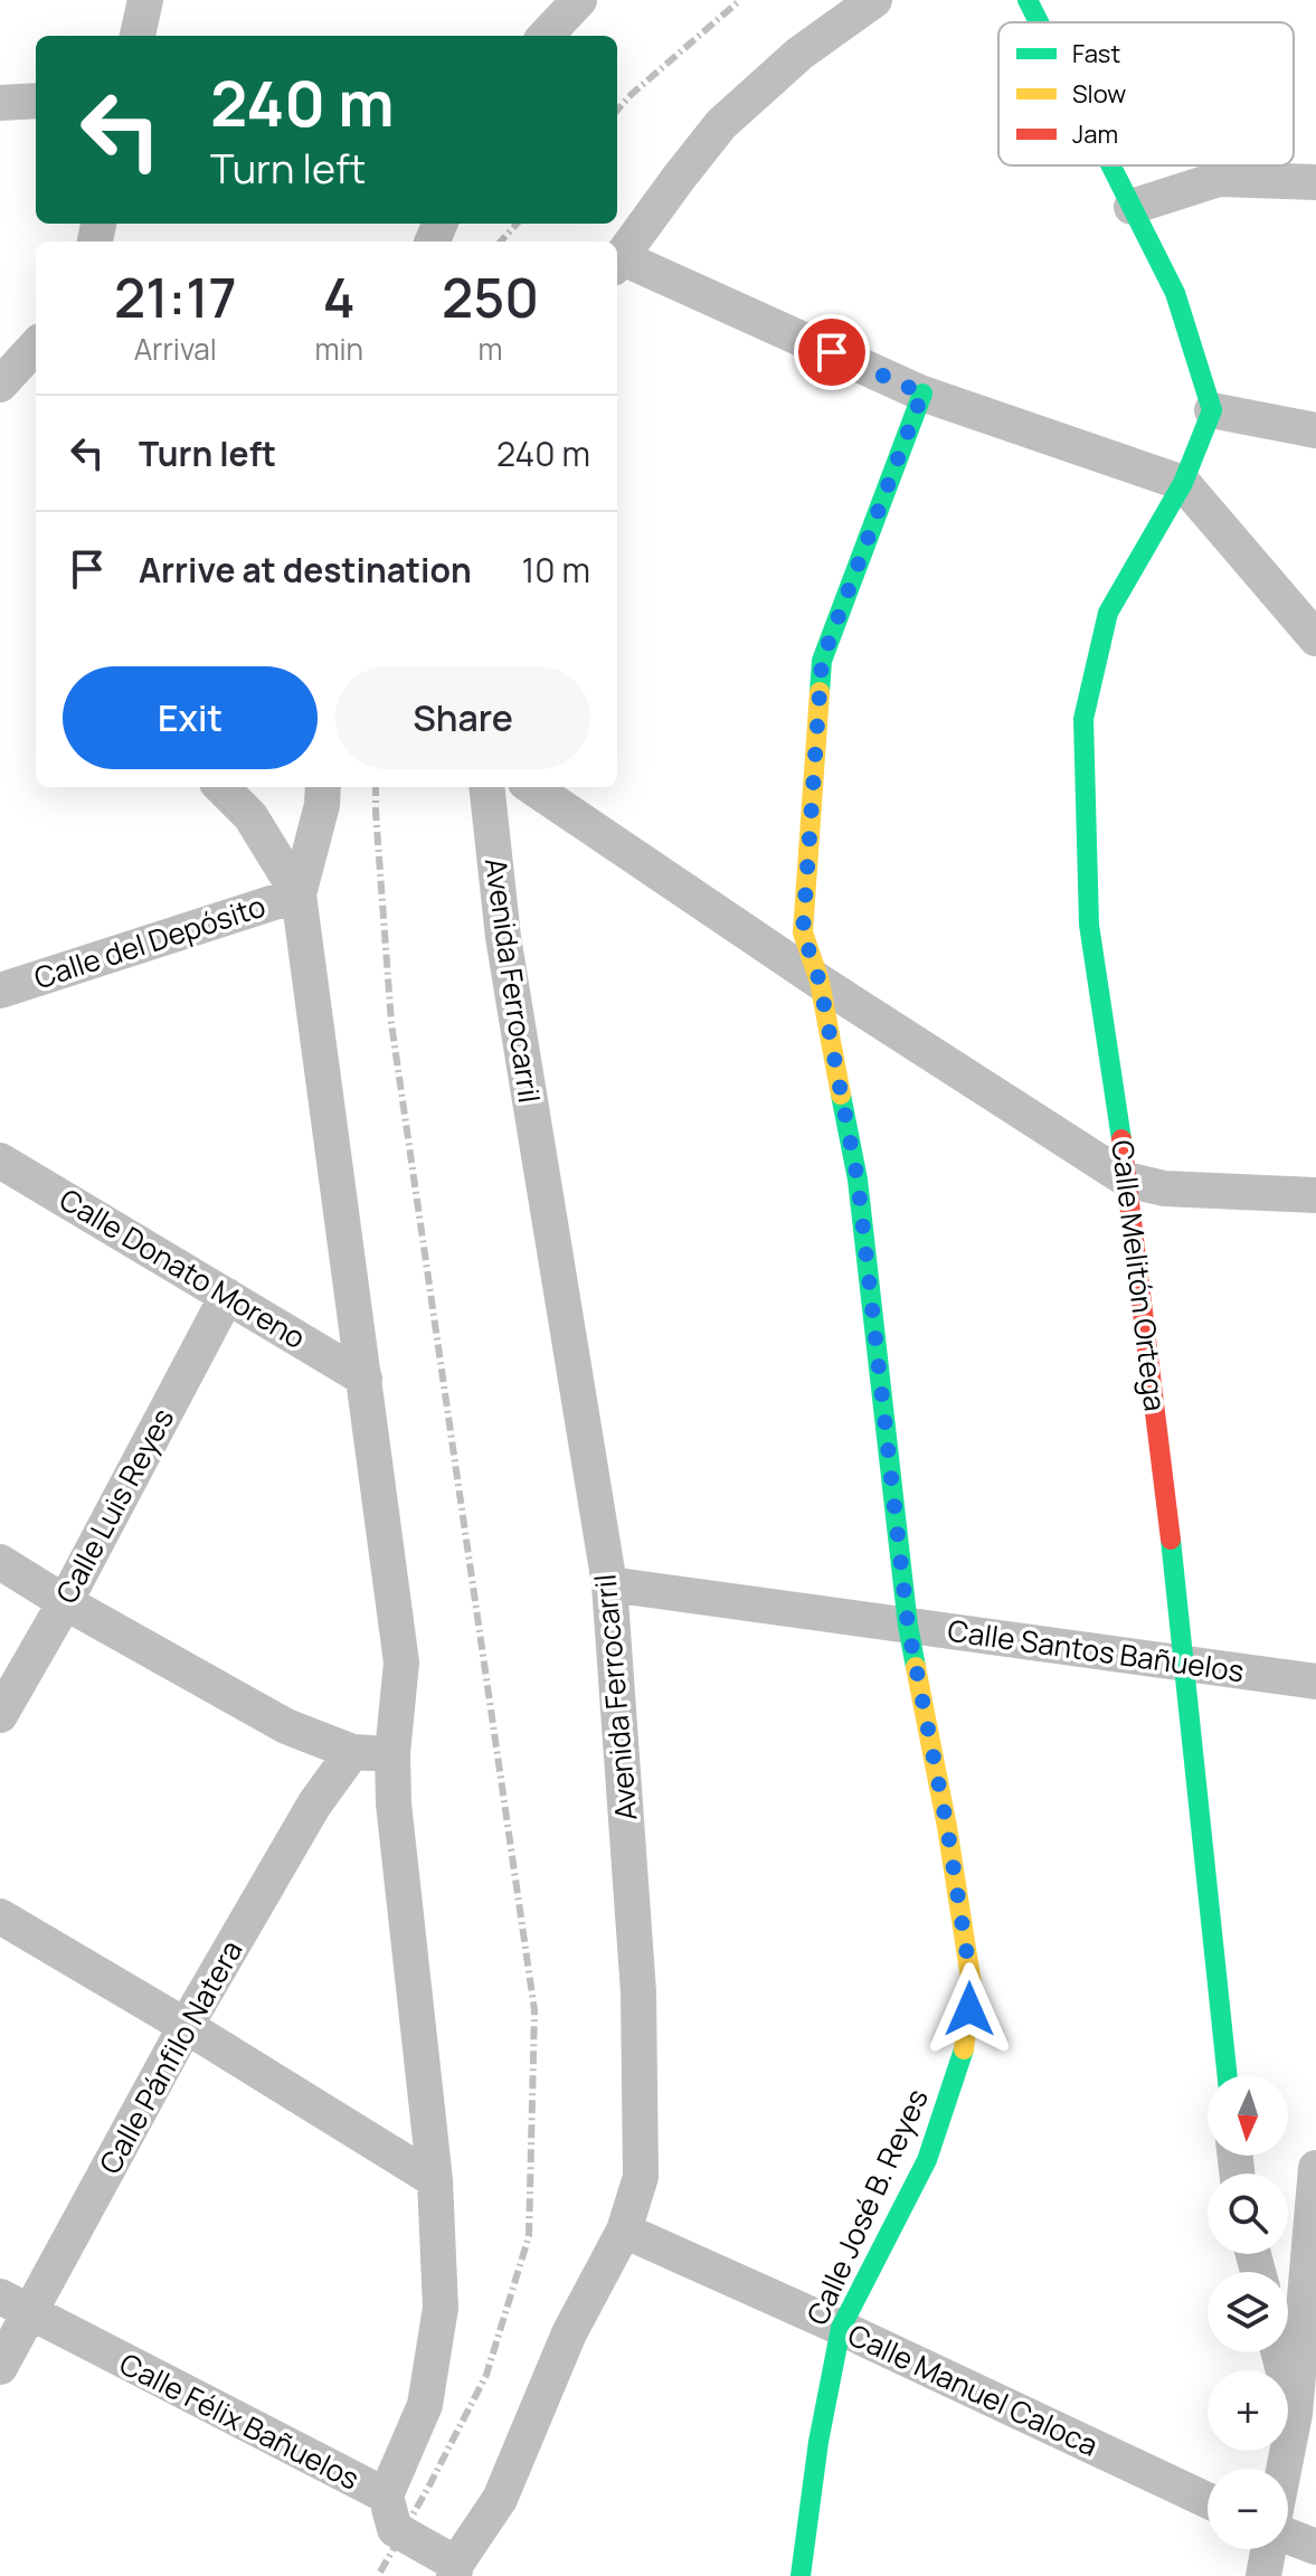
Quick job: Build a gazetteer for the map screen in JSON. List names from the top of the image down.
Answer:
{
  "streets": {
    "street": [
      "Calle del Depósito",
      "Avenida Ferrocarril",
      "Calle Donato Moreno",
      "Calle Melitón Ortega",
      "Calle Luis Reyes",
      "Calle Santos Bañuelos",
      "Calle Pánfilo Natera",
      "Calle José B. Reyes",
      "Calle Manuel Caloca",
      "Calle Félix Bañuelos"
    ]
  },
  "crossings": [
    ["Avenida Ferrocarril", "Calle Santos Bañuelos"],
    ["Avenida Ferrocarril", "Calle Manuel Caloca"],
    ["Avenida Ferrocarril", "Calle Félix Bañuelos"],
    ["Calle Donato Moreno", "Calle Luis Reyes"],
    ["Calle Melitón Ortega", "Calle Santos Bañuelos"],
    ["Calle Santos Bañuelos", "Calle José B. Reyes"],
    ["Calle Pánfilo Natera", "Calle Félix Bañuelos"],
    ["Calle José B. Reyes", "Calle Manuel Caloca"]
  ],
  "legend": ["Fast", "Slow", "Jam"],
  "north": "bottom",
  "page": {
    "turn": ["240 m", "Turn left"],
    "eta": [
      "21:17",
      "Arrival",
      "4",
      "min",
      "250",
      "m"
    ],
    "list": [
      {
        "name": "Turn left",
        "value": "240 m"
      },
      {
        "name": "Arrive at destination",
        "value": "10 m"
      }
    ],
    "buttons": ["Exit", "Share"],
    "map_buttons": ["+", "−"]
  }
}
